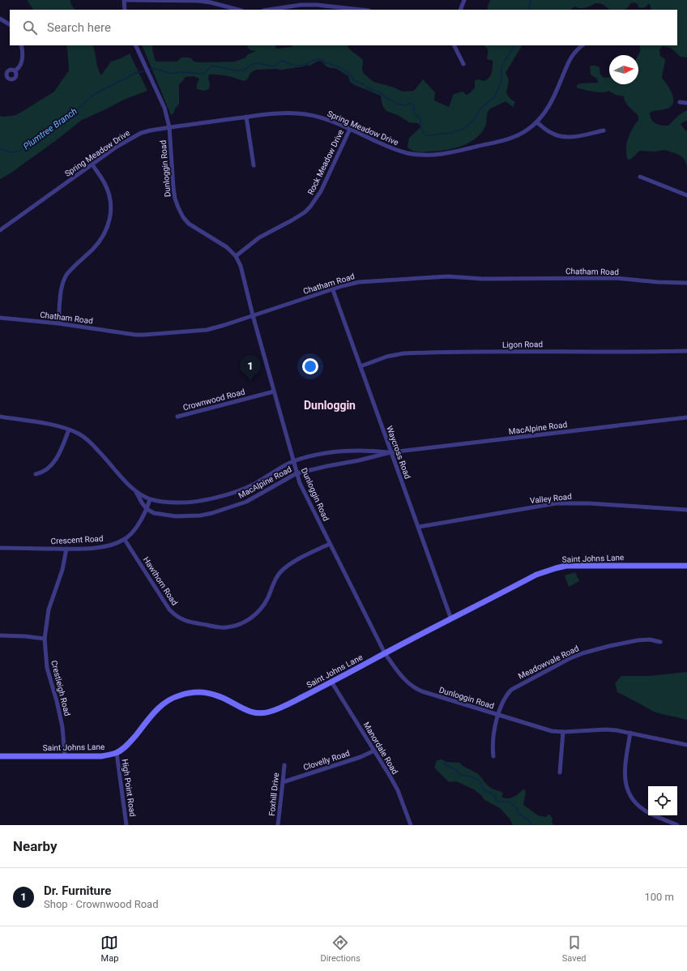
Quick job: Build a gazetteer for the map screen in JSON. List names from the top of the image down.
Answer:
{
  "streets": {
    "street": [
      "Spring Meadow Drive",
      "Rock Meadow Drive",
      "Dunloggin Road",
      "Chatham Road",
      "Ligon Road",
      "Crownwood Road",
      "MacAlpine Road",
      "Waycross Road",
      "Valley Road",
      "Crescent Road",
      "Saint Johns Lane",
      "Hawthorn Road",
      "Meadowvale Road",
      "Crestleigh Road",
      "Manordale Road",
      "Clovelly Road",
      "High Point Road",
      "Foxhill Drive"
    ]
  },
  "crossings": [
    ["Spring Meadow Drive", "Rock Meadow Drive"],
    ["Spring Meadow Drive", "Dunloggin Road"],
    ["Rock Meadow Drive", "Dunloggin Road"],
    ["Dunloggin Road", "Chatham Road"],
    ["Dunloggin Road", "Crownwood Road"],
    ["Dunloggin Road", "MacAlpine Road"],
    ["Dunloggin Road", "Saint Johns Lane"],
    ["Dunloggin Road", "Hawthorn Road"],
    ["Dunloggin Road", "Meadowvale Road"],
    ["Chatham Road", "Waycross Road"],
    ["Ligon Road", "Waycross Road"],
    ["MacAlpine Road", "Waycross Road"],
    ["MacAlpine Road", "Crescent Road"],
    ["Waycross Road", "Valley Road"],
    ["Waycross Road", "Saint Johns Lane"],
    ["Crescent Road", "Hawthorn Road"],
    ["Crescent Road", "Crestleigh Road"],
    ["Saint Johns Lane", "Crestleigh Road"],
    ["Saint Johns Lane", "Manordale Road"],
    ["Saint Johns Lane", "High Point Road"],
    ["Manordale Road", "Clovelly Road"],
    ["Clovelly Road", "Foxhill Drive"]
  ],
  "districts": ["Dunloggin"],
  "water": ["Plumtree Branch"],
  "north": "right",
  "page": {
    "search": "Search here",
    "pins": "1",
    "heading": "Nearby",
    "list": [
      {
        "mark": "1",
        "name": "Dr. Furniture",
        "note": "Shop · Crownwood Road",
        "value": "100 m"
      }
    ],
    "nav": ["Map", "Directions", "Saved"]
  }
}
